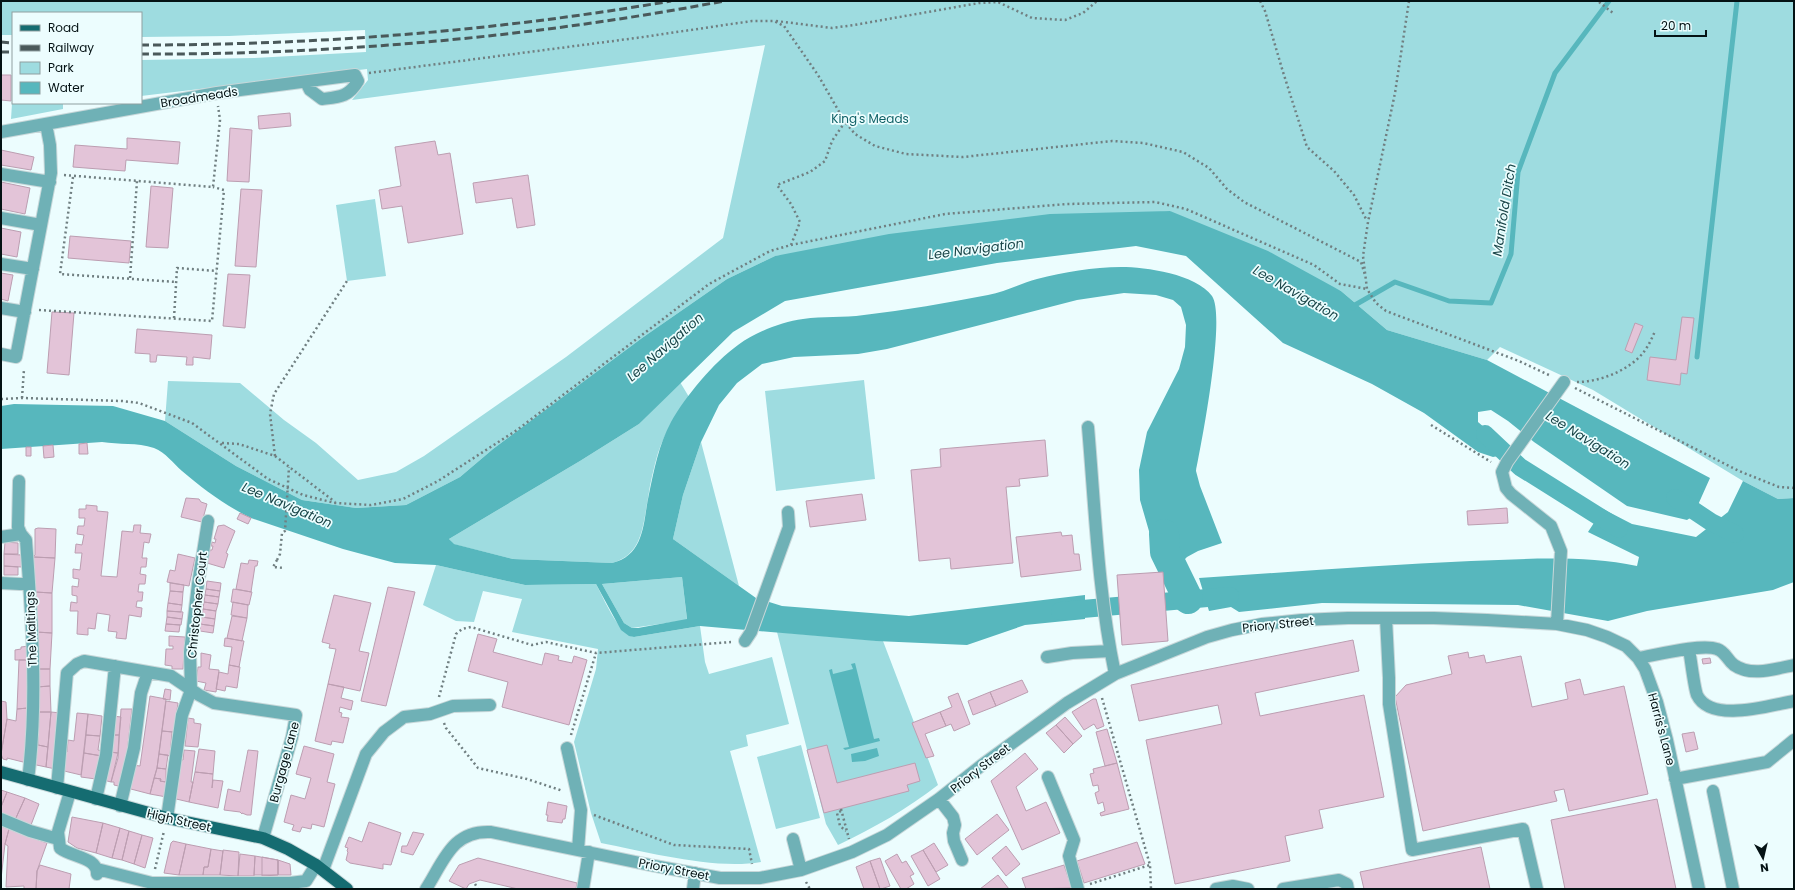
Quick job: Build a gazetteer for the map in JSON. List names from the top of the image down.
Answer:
{
  "streets": {
    "main road": ["High Street"],
    "street": [
      "Broadmeads",
      "Christopher Court",
      "Priory Street",
      "The Maltings",
      "Harris's Lane",
      "Burgage Lane"
    ]
  },
  "crossings": [
    ["Christopher Court", "Burgage Lane"],
    ["Priory Street", "Harris's Lane"],
    ["The Maltings", "High Street"],
    ["Burgage Lane", "High Street"]
  ],
  "water": ["Manifold Ditch", "Lee Navigation"],
  "parks": ["King's Meads"],
  "legend": [
    "Road",
    "Railway",
    "Park",
    "Water"
  ],
  "scale_bar": "20 m",
  "north": "bottom"
}
